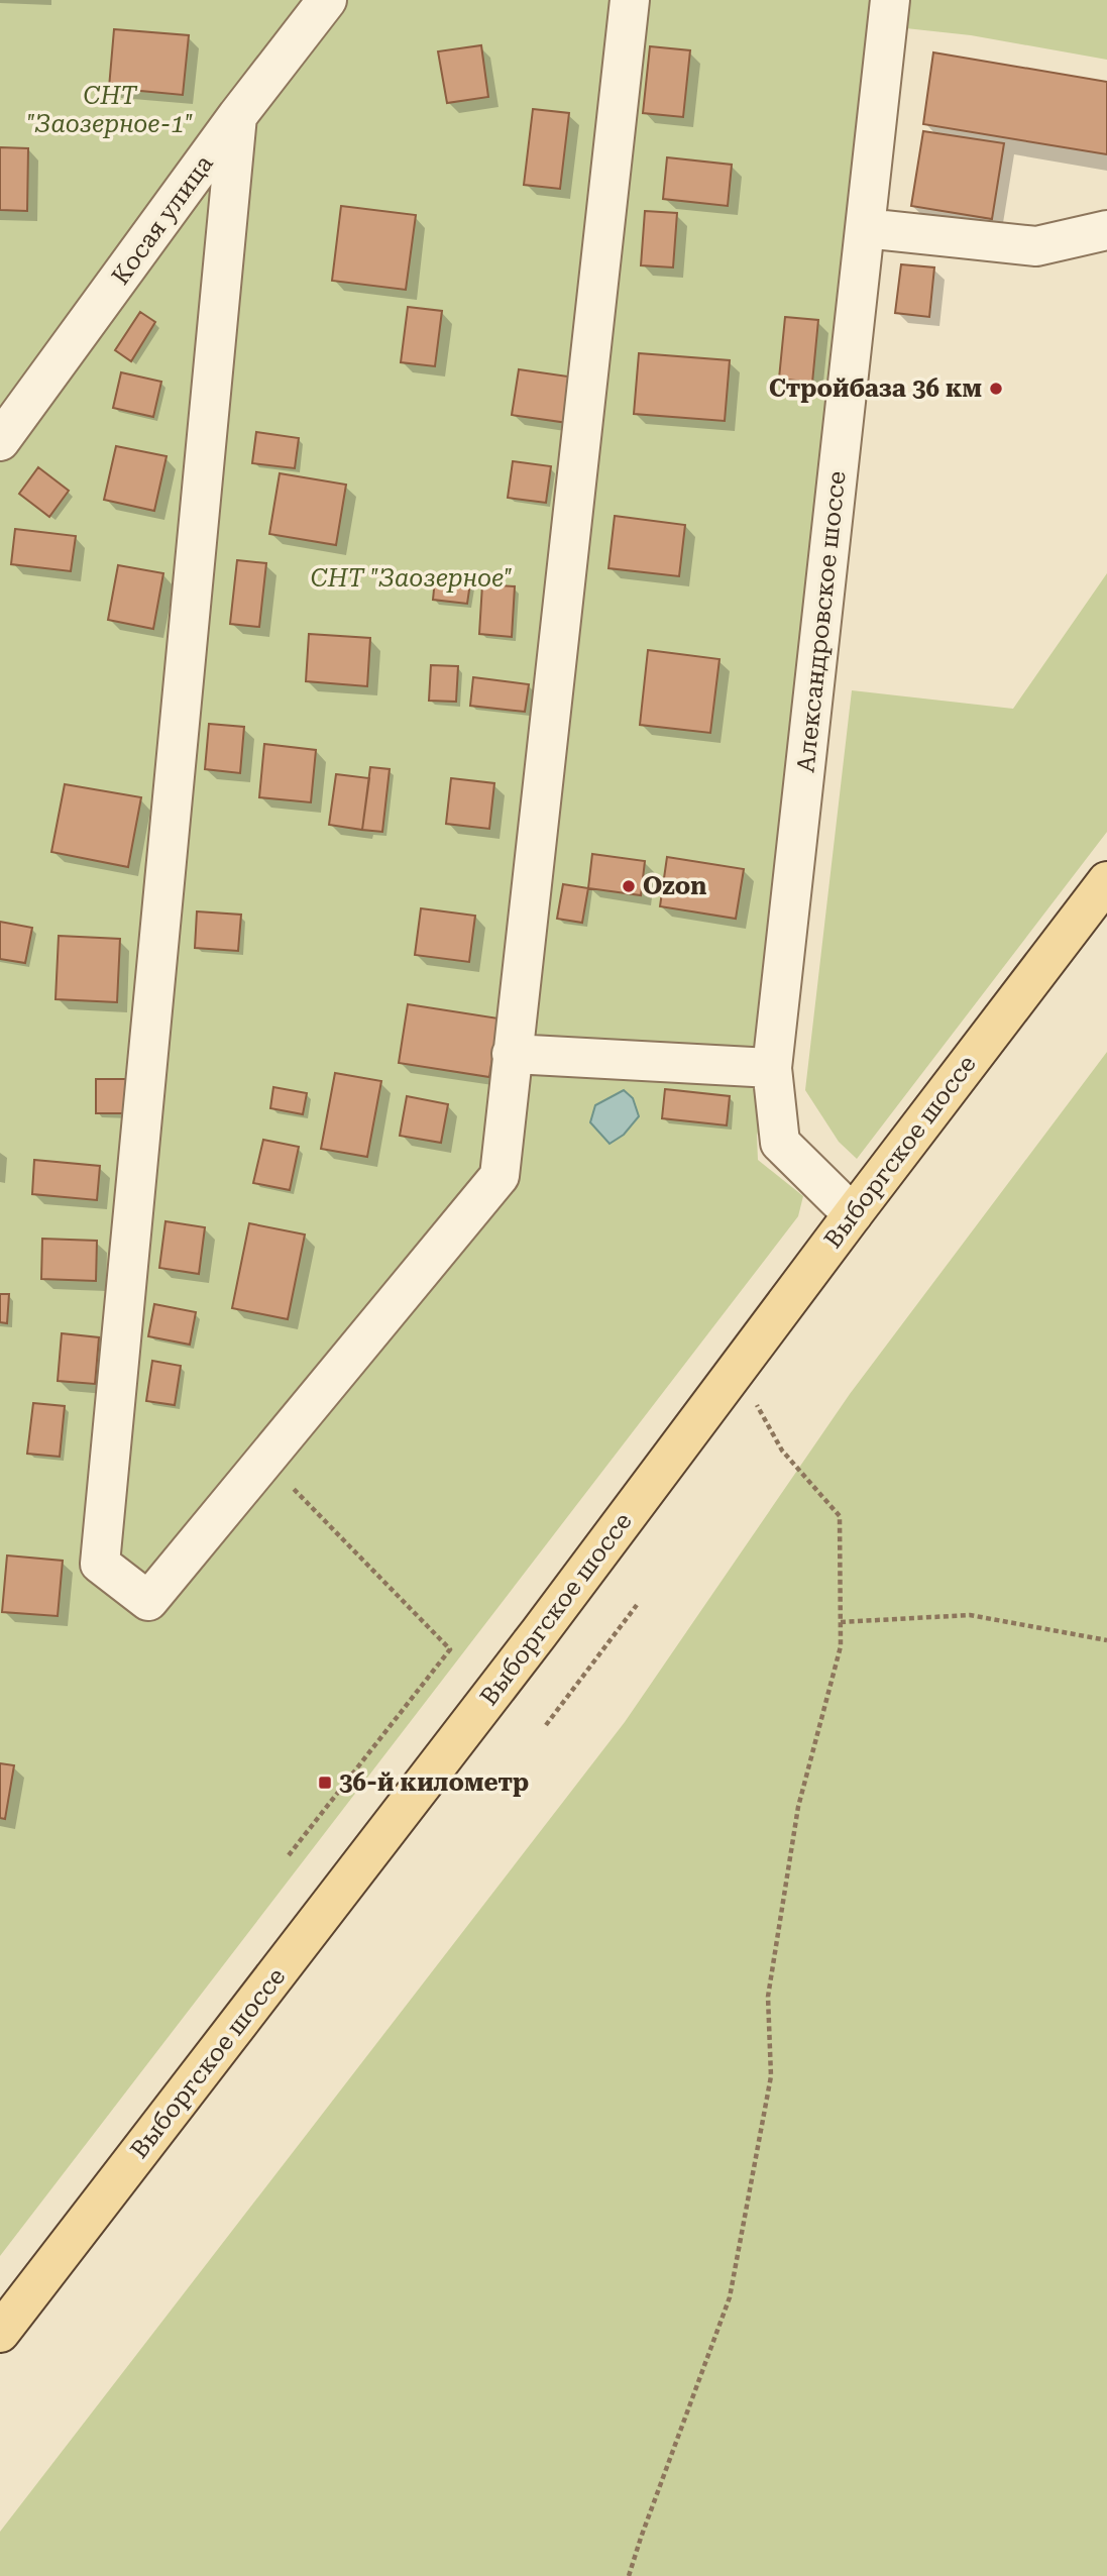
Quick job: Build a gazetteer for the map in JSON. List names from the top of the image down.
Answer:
{
  "streets": {
    "main road": ["Выборгское шоссе"],
    "street": ["Косая улица", "Александровское шоссе"]
  },
  "crossings": [
    ["Александровское шоссе", "Выборгское шоссе"]
  ],
  "parks": ["СНТ \"Заозерное-1\"", "СНТ \"Заозерное\""],
  "places": {
    "other": ["Стройбаза 36 км", "Ozon"],
    "transit": ["36-й километр"]
  }
}
